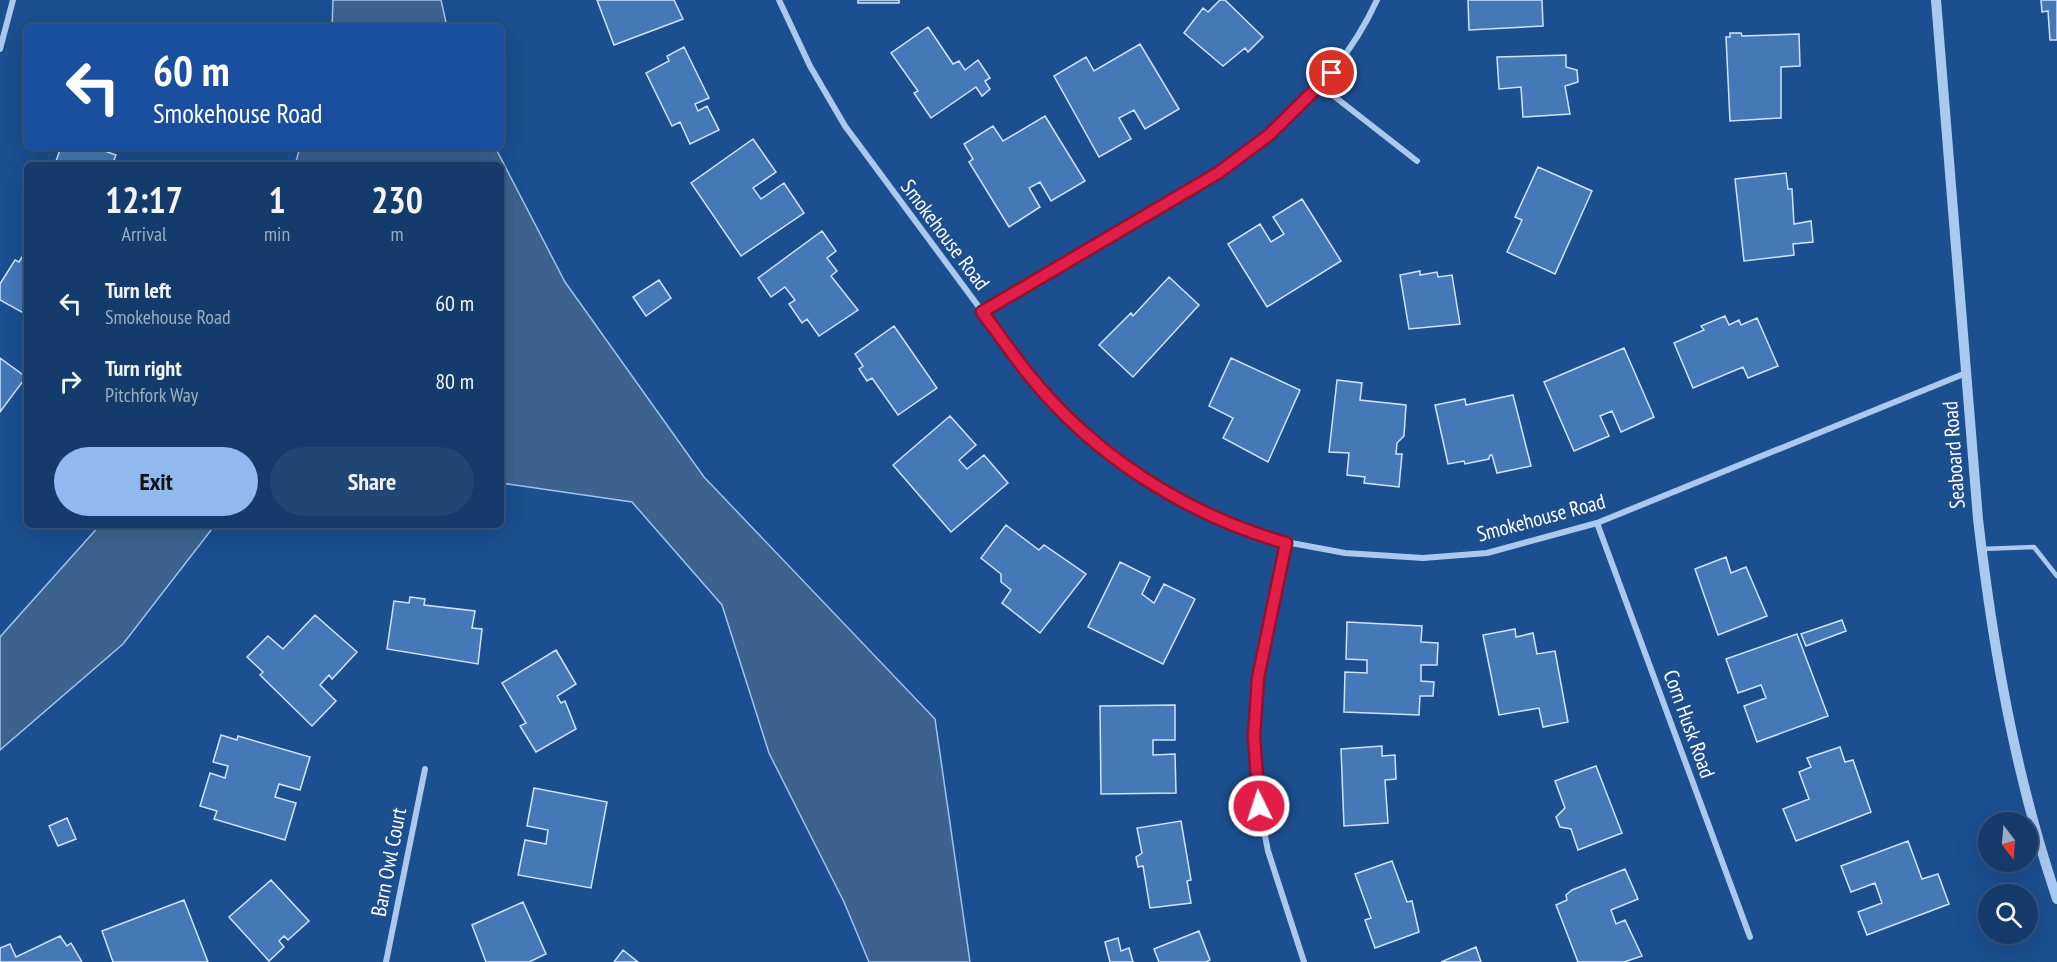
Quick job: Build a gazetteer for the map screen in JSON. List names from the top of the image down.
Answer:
{
  "streets": {
    "street": [
      "Smokehouse Road",
      "Seaboard Road",
      "Corn Husk Road",
      "Barn Owl Court"
    ]
  },
  "crossings": [
    ["Smokehouse Road", "Seaboard Road"],
    ["Smokehouse Road", "Corn Husk Road"]
  ],
  "north": "bottom",
  "page": {
    "turn": ["60 m", "Smokehouse Road"],
    "eta": [
      "12:17",
      "Arrival",
      "1",
      "min",
      "230",
      "m"
    ],
    "list": [
      {
        "name": "Turn left",
        "note": "Smokehouse Road",
        "value": "60 m"
      },
      {
        "name": "Turn right",
        "note": "Pitchfork Way",
        "value": "80 m"
      }
    ],
    "buttons": ["Exit", "Share"]
  }
}
